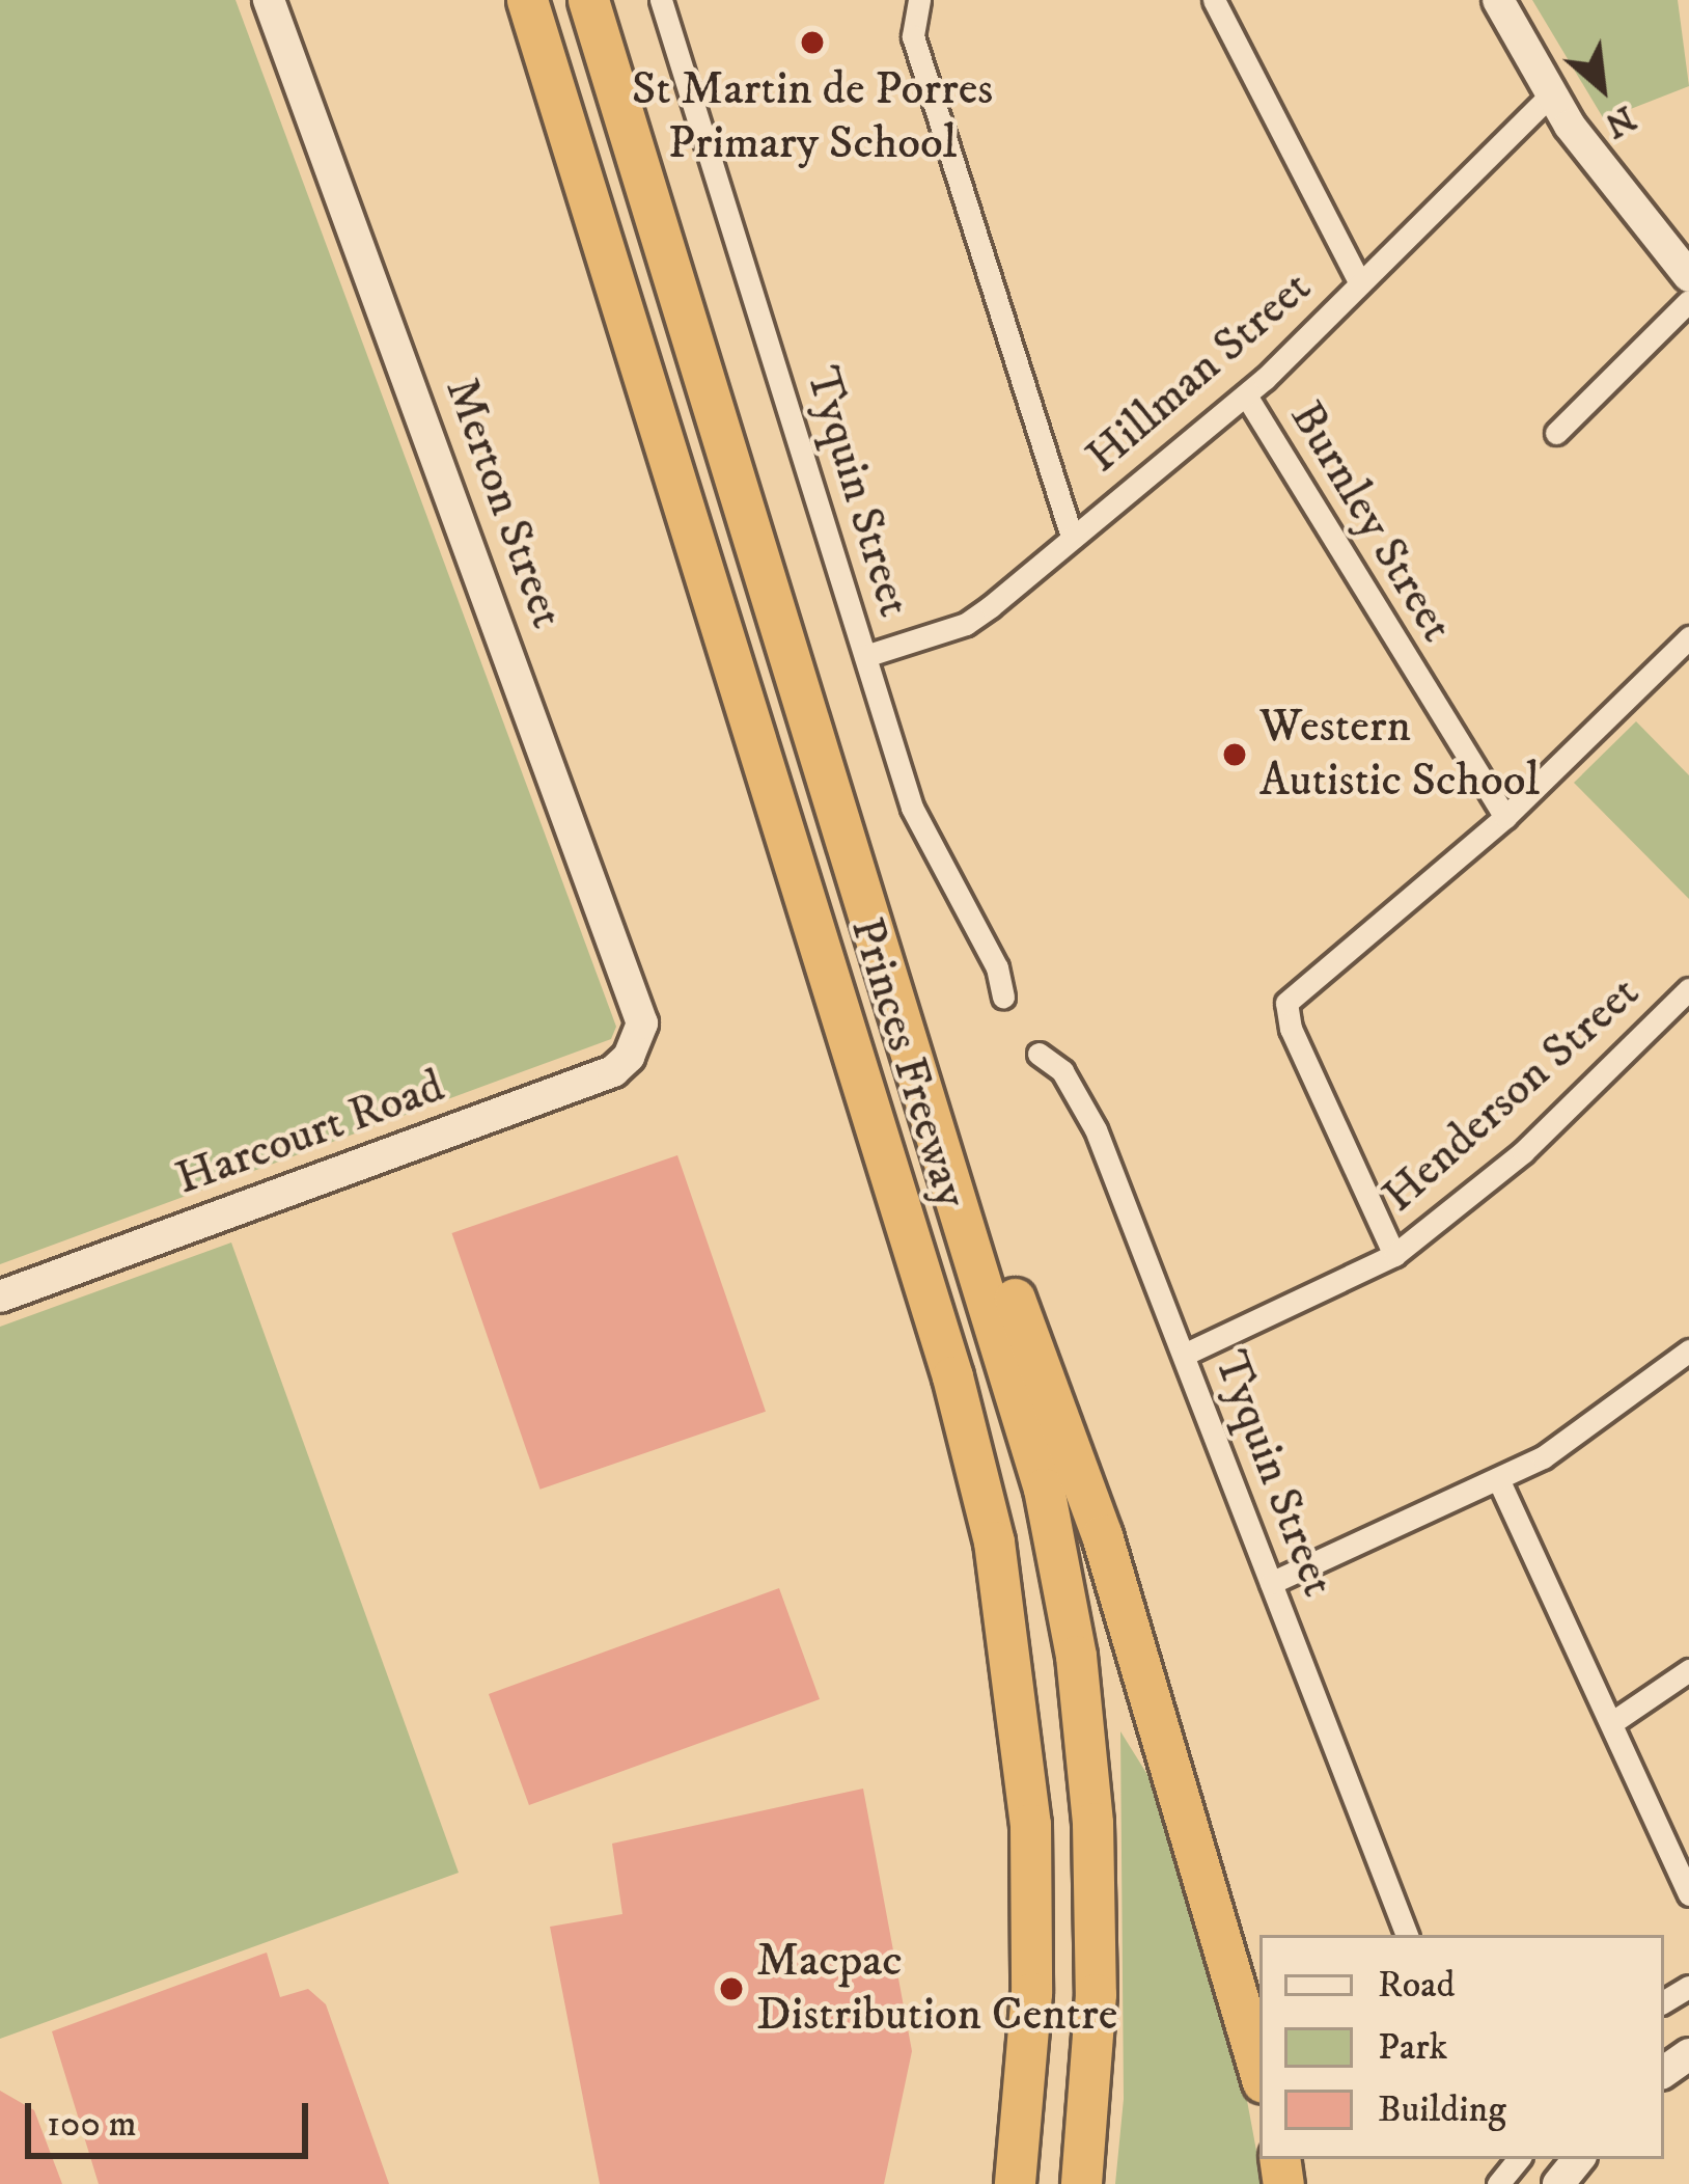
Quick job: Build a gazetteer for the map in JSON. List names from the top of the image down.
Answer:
{
  "streets": {
    "highway": ["Princes Freeway"],
    "street": [
      "Hillman Street",
      "Tyquin Street",
      "Merton Street",
      "Burnley Street",
      "Henderson Street",
      "Harcourt Road"
    ]
  },
  "crossings": [
    ["Hillman Street", "Tyquin Street"],
    ["Hillman Street", "Burnley Street"],
    ["Tyquin Street", "Henderson Street"],
    ["Merton Street", "Harcourt Road"]
  ],
  "places": ["St Martin de Porres Primary School", "Western Autistic School", "Macpac Distribution Centre"],
  "legend": ["Road", "Park", "Building"],
  "scale_bar": "100 m",
  "north": "bottom right"
}
